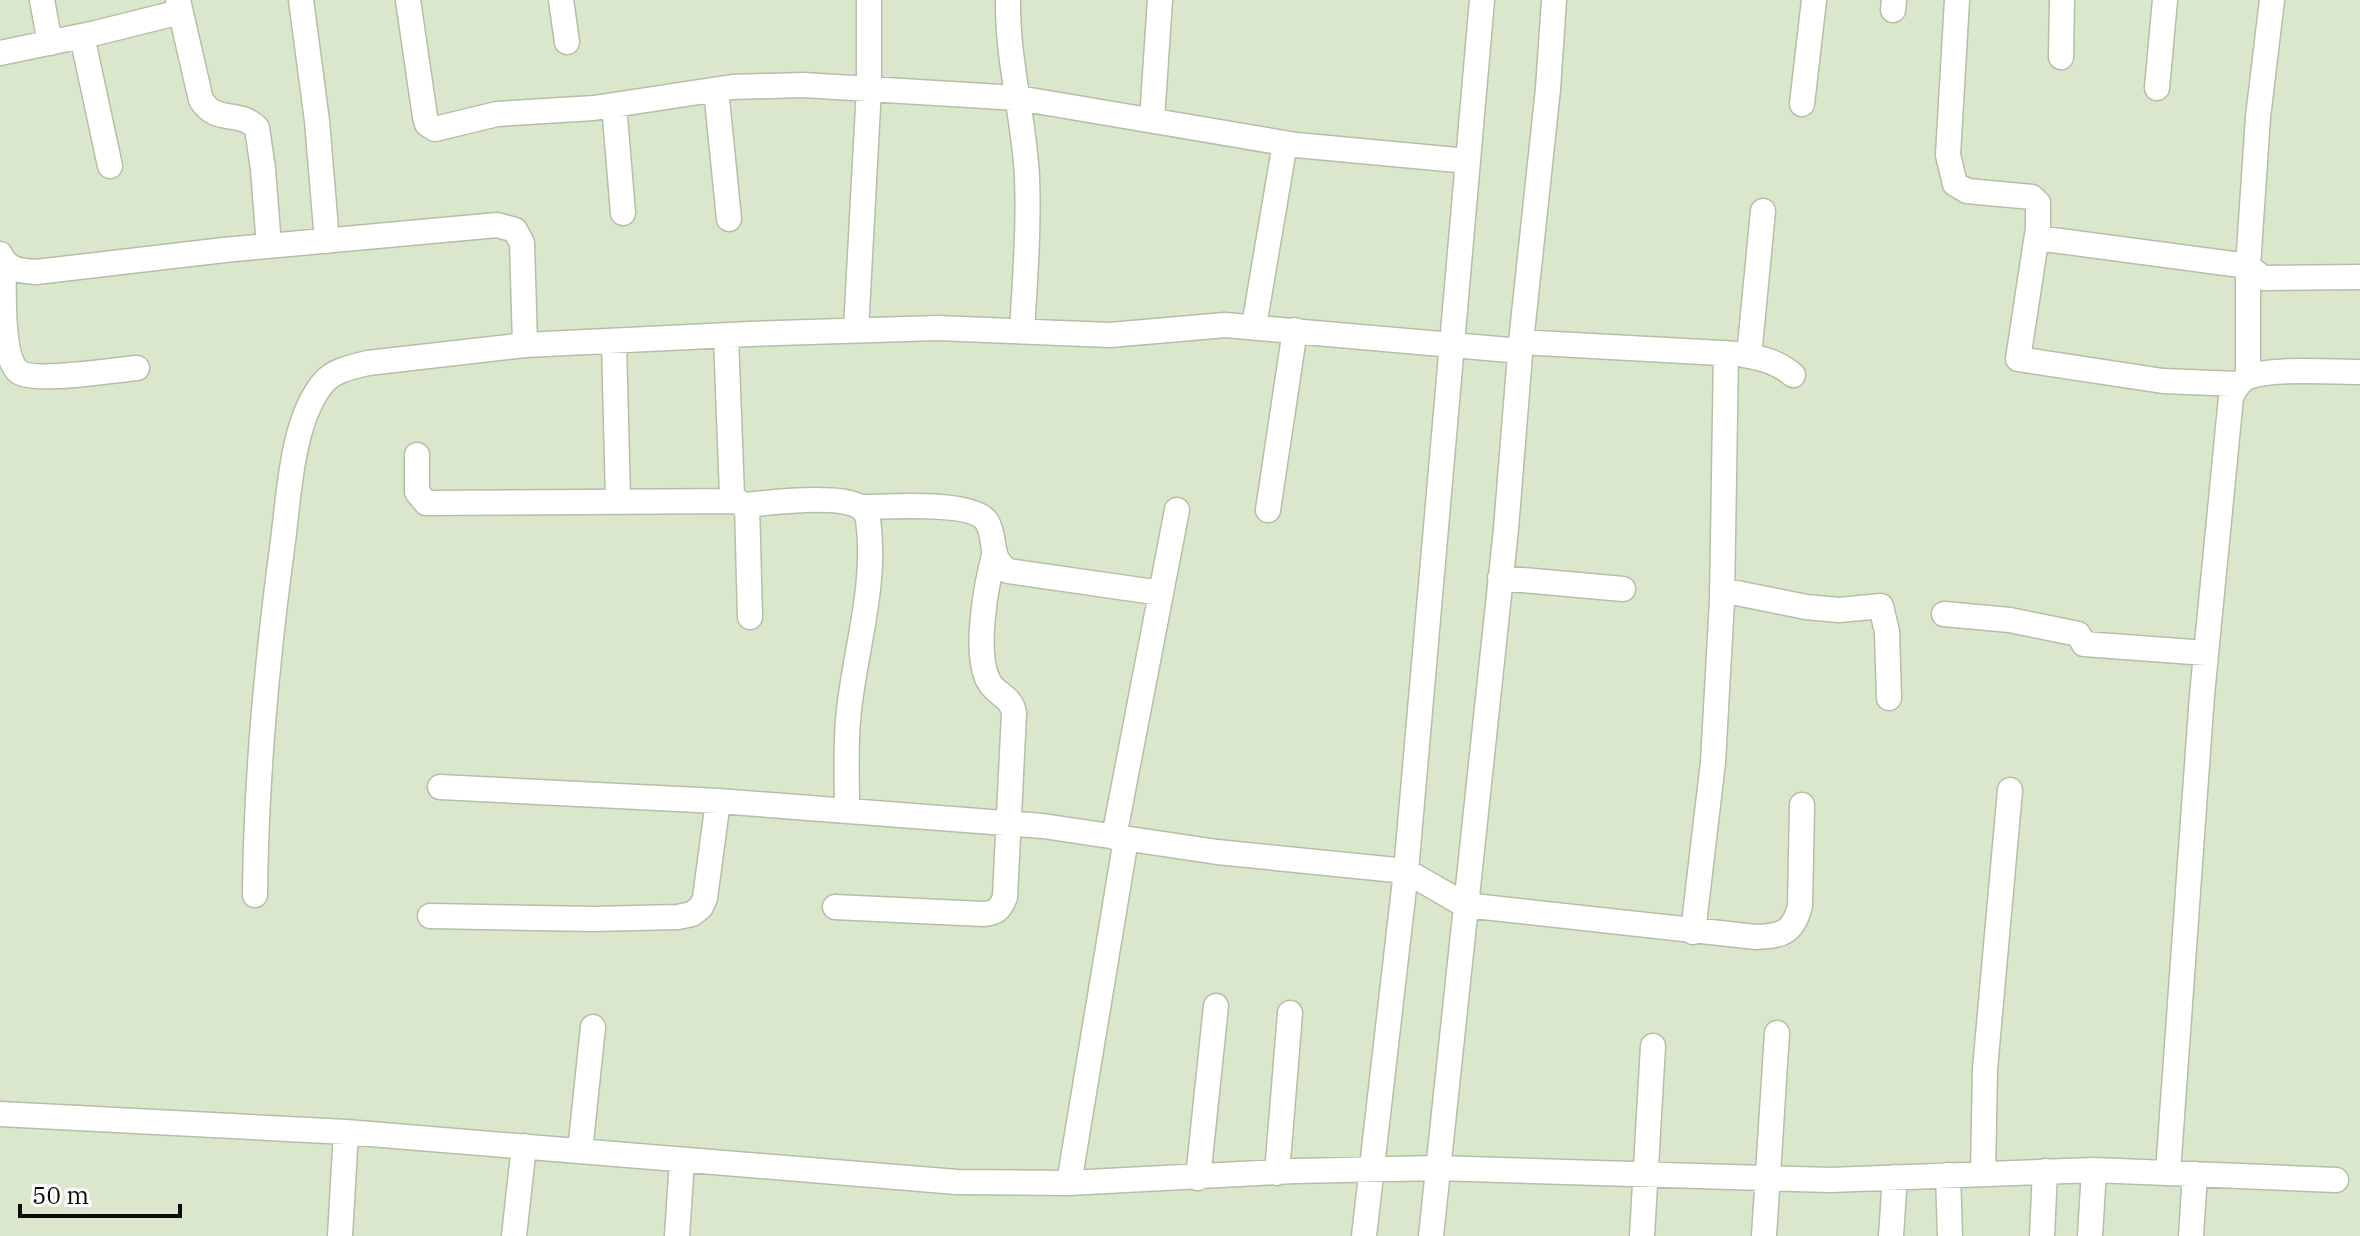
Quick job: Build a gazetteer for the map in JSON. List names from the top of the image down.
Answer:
{
  "scale_bar": "50 m"
}
